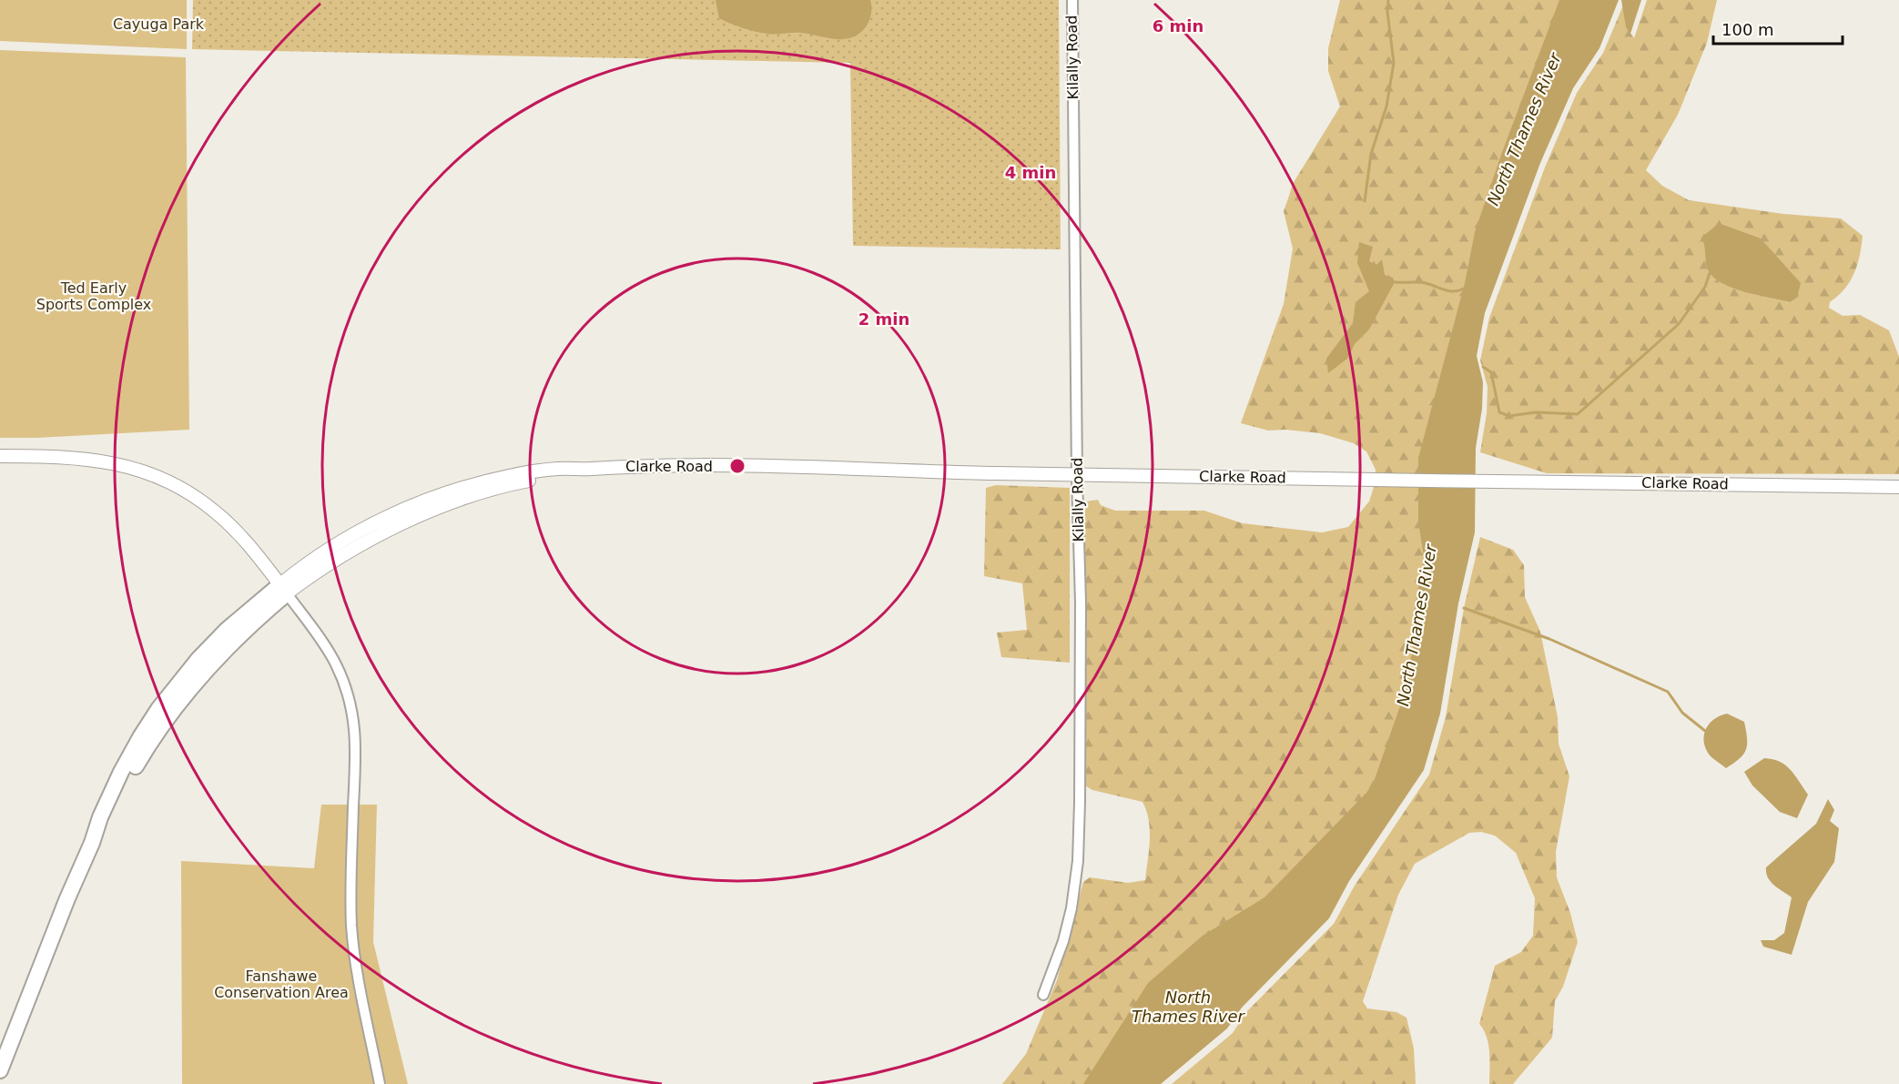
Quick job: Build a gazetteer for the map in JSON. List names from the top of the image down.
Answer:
{
  "streets": {
    "main road": ["Clarke Road"],
    "street": ["Kilally Road"]
  },
  "crossings": [
    ["Kilally Road", "Clarke Road"]
  ],
  "water": ["North Thames River"],
  "parks": ["Cayuga Park", "Ted Early Sports Complex", "Fanshawe Conservation Area"],
  "scale_bar": "100 m",
  "rings": ["6 min", "4 min", "2 min"]
}
